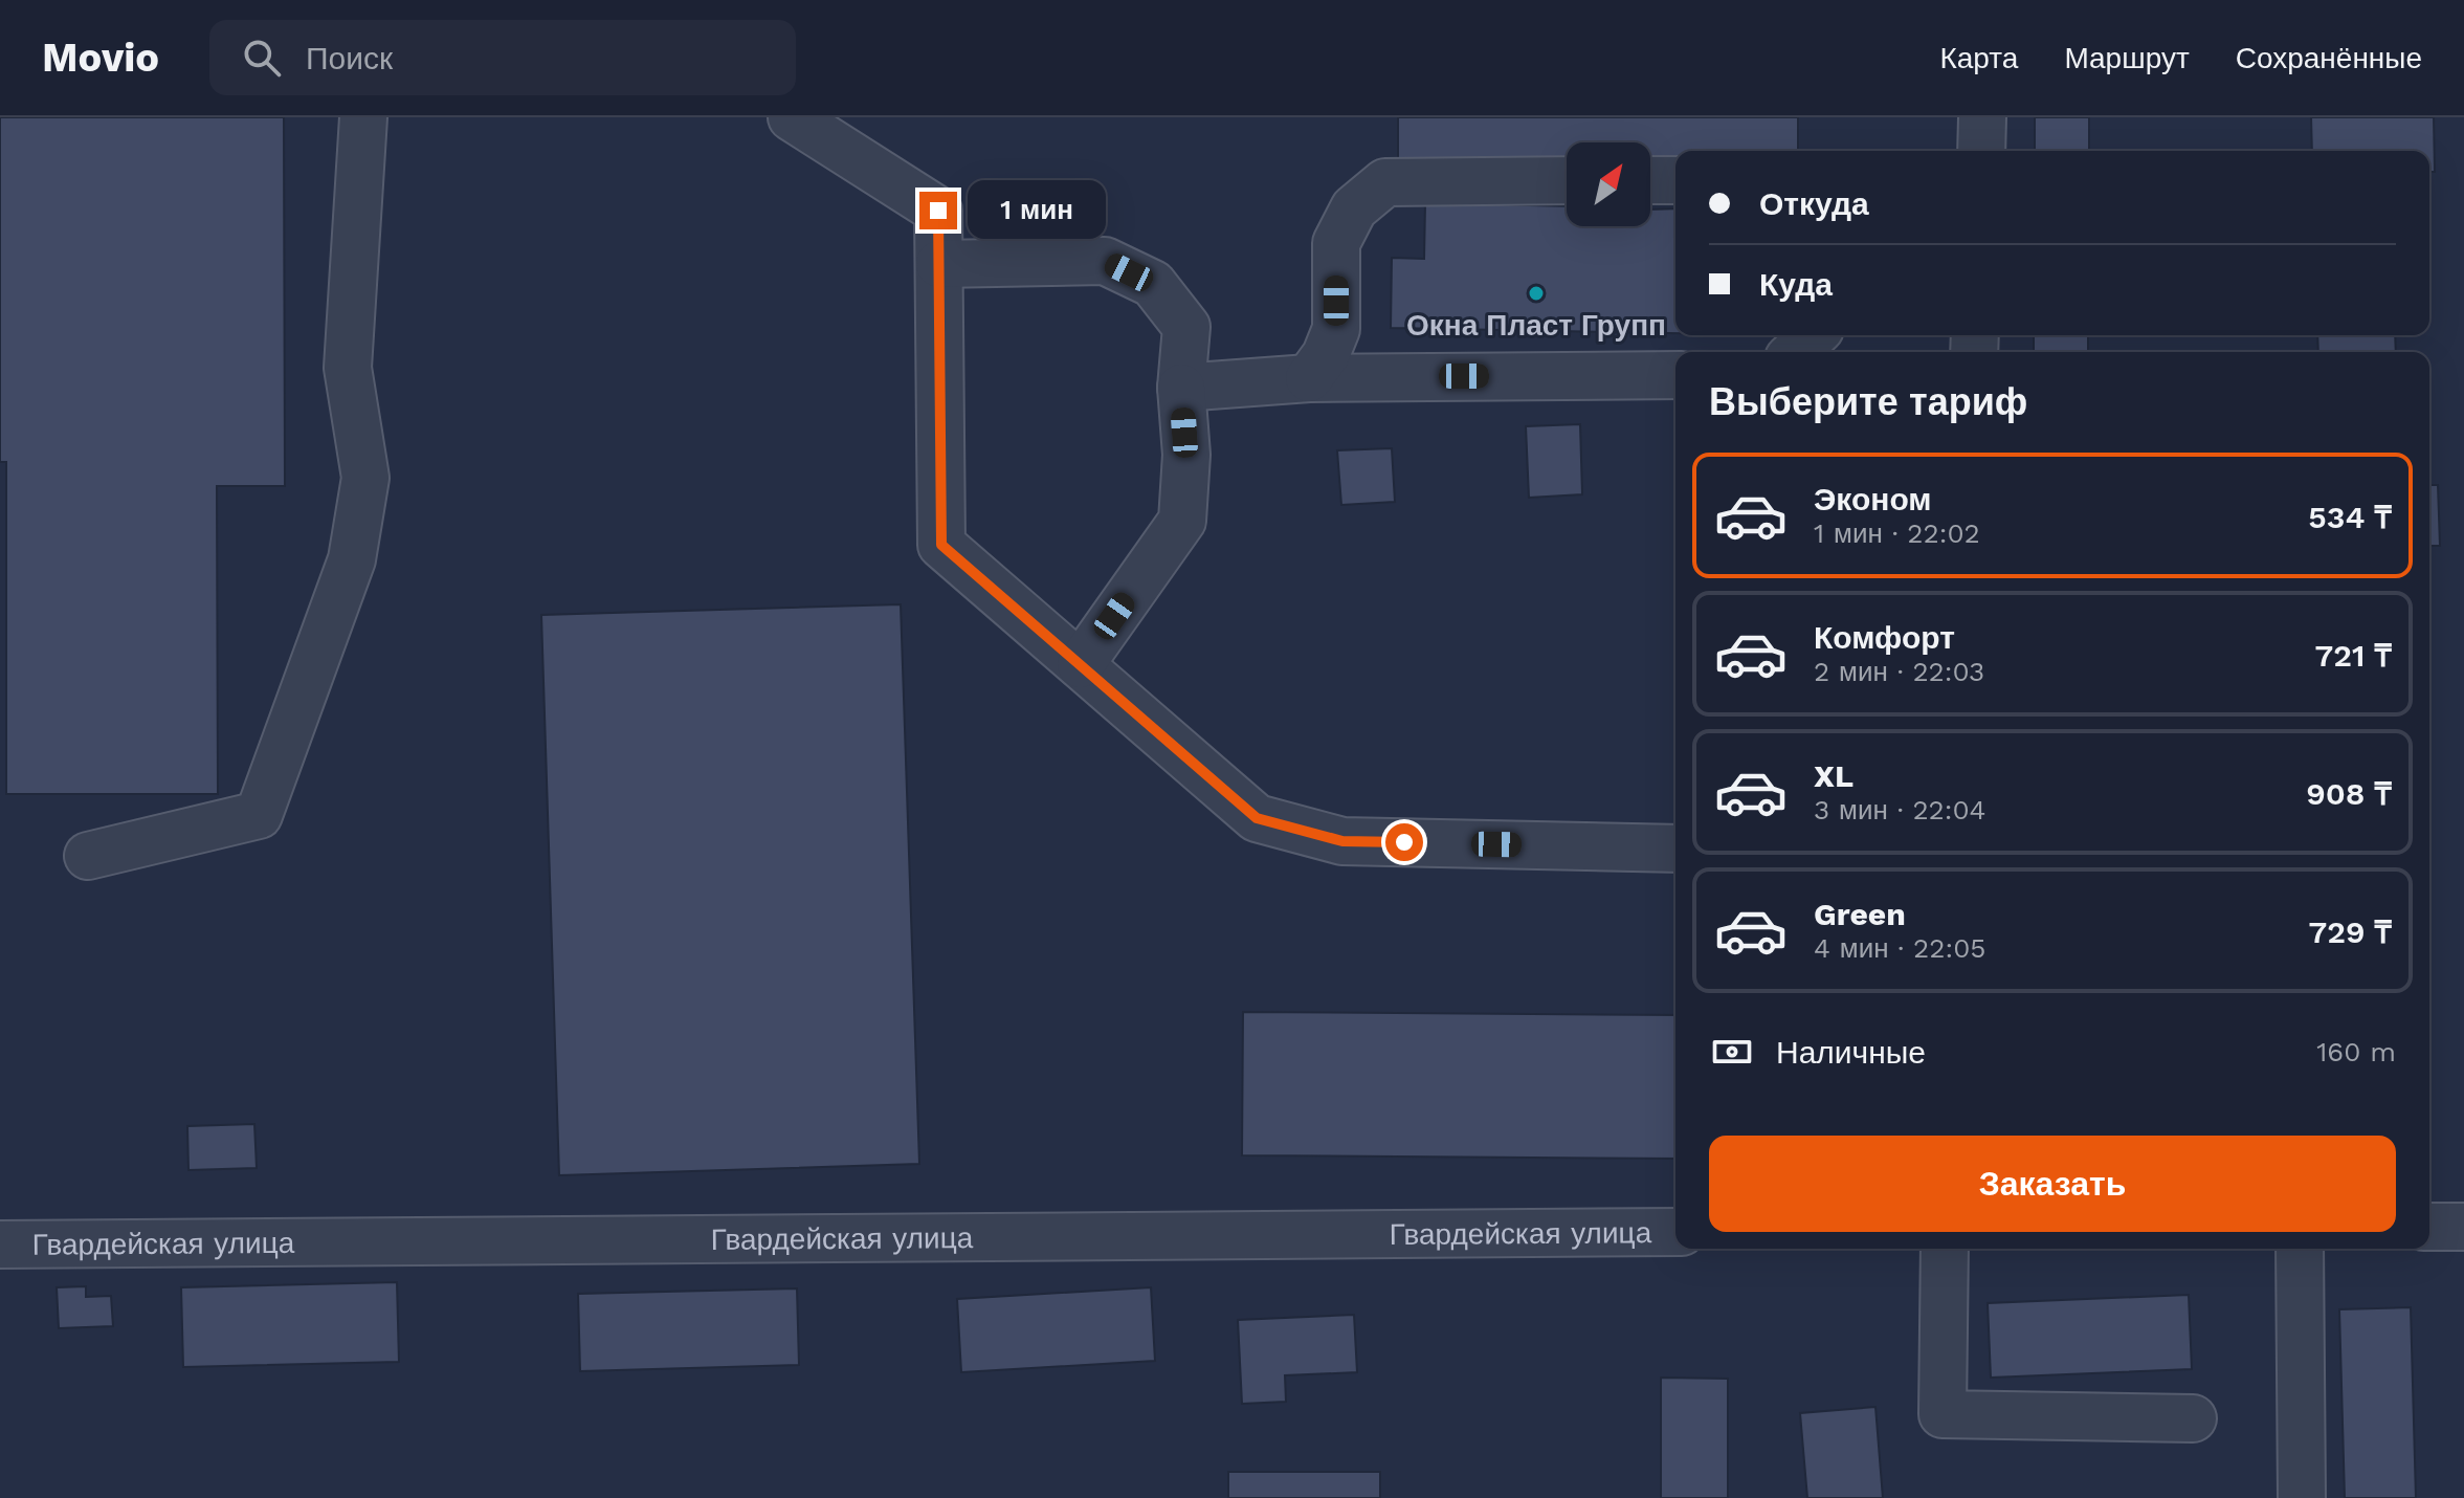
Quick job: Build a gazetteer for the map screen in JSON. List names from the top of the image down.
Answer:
{
  "streets": {
    "street": ["Гвардейская улица"]
  },
  "places": ["Окна Пласт Групп"],
  "north": "top right",
  "page": {
    "header": "Movio",
    "search": "Поиск",
    "nav": ["Карта", "Маршрут", "Сохранённые"],
    "banner": ["Откуда", "Куда"],
    "bubble": "1 мин",
    "heading": "Выберите тариф",
    "list": [
      {
        "name": "Эконом",
        "note": "1 мин · 22:02",
        "value": "534 ₸"
      },
      {
        "name": "Комфорт",
        "note": "2 мин · 22:03",
        "value": "721 ₸"
      },
      {
        "name": "XL",
        "note": "3 мин · 22:04",
        "value": "908 ₸"
      },
      {
        "name": "Green",
        "note": "4 мин · 22:05",
        "value": "729 ₸"
      }
    ],
    "pay": ["Наличные", "160 m"],
    "buttons": "Заказать"
  }
}
